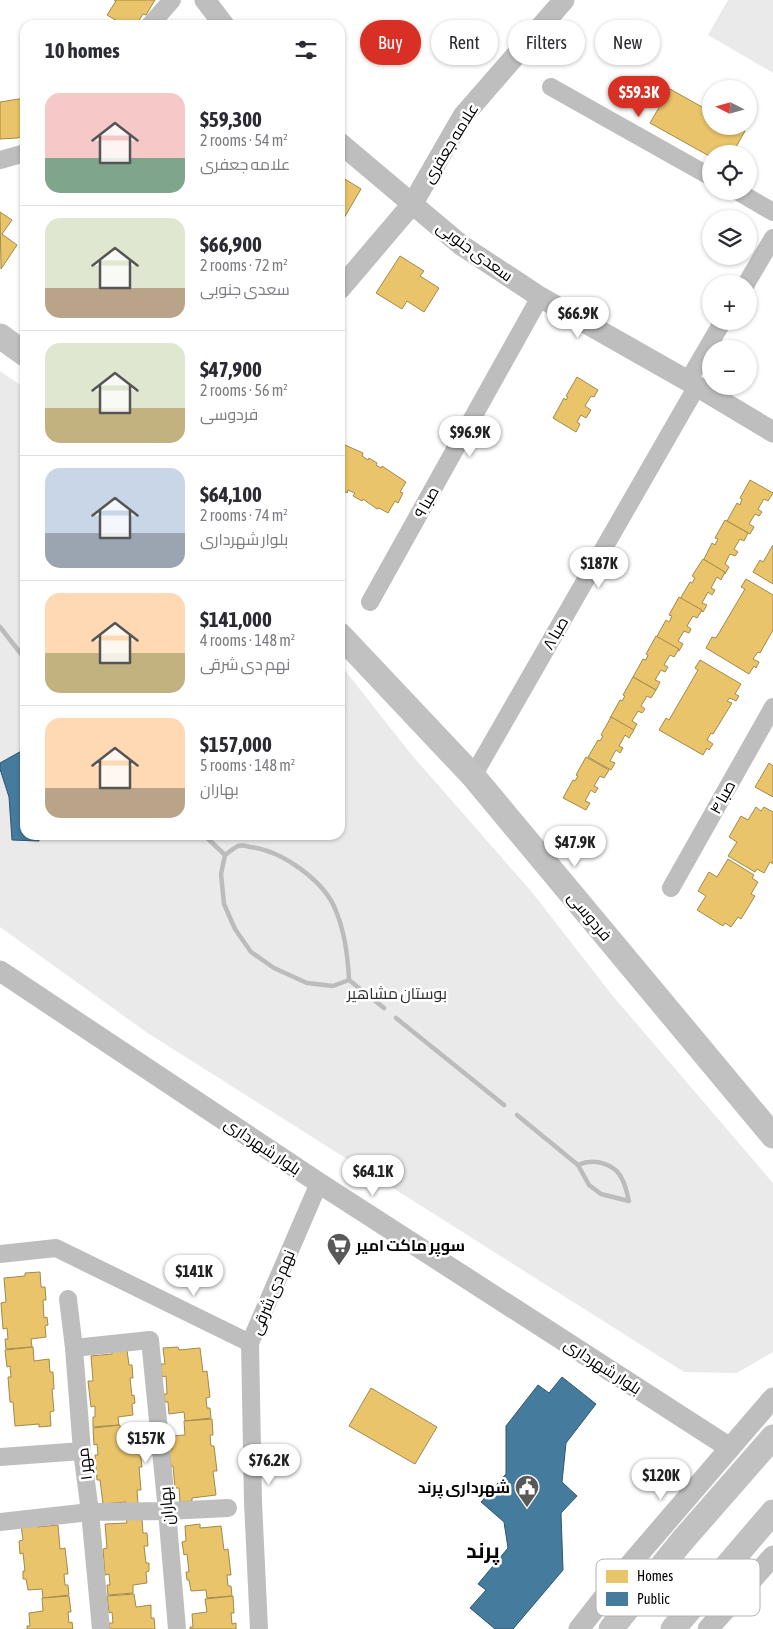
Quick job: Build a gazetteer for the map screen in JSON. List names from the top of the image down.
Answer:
{
  "streets": {
    "main road": ["فردوسی"],
    "street": [
      "علامه جعفری",
      "سعدی جنوبی",
      "صبا ۹",
      "صبا ۸",
      "صبا ۴",
      "بلوار شهرداری",
      "نهم دی شرقی",
      "مهر ۱",
      "بهاران"
    ]
  },
  "crossings": [
    ["علامه جعفری", "سعدی جنوبی"],
    ["سعدی جنوبی", "صبا ۹"],
    ["سعدی جنوبی", "صبا ۸"],
    ["صبا ۸", "فردوسی"],
    ["بلوار شهرداری", "نهم دی شرقی"],
    ["مهر ۱", "بهاران"]
  ],
  "districts": ["پرند"],
  "parks": ["بوستان مشاهیر"],
  "places": {
    "supermarket": ["سوپر ماکت امیر"],
    "public building": ["شهرداری پرند"]
  },
  "legend": ["Homes", "Public"],
  "north": "left",
  "page": {
    "chip": [
      "Buy",
      "Rent",
      "Filters",
      "New"
    ],
    "heading": "10 homes",
    "price": [
      "$59.3K",
      "$66.9K",
      "$96.9K",
      "$187K",
      "$47.9K",
      "$64.1K",
      "$141K",
      "$157K",
      "$76.2K",
      "$120K"
    ],
    "map_buttons": ["+", "−"],
    "list": [
      {
        "name": "$59,300",
        "note": "2 rooms · 54 m² · علامه جعفری"
      },
      {
        "name": "$66,900",
        "note": "2 rooms · 72 m² · سعدی جنوبی"
      },
      {
        "name": "$47,900",
        "note": "2 rooms · 56 m² · فردوسی"
      },
      {
        "name": "$64,100",
        "note": "2 rooms · 74 m² · بلوار شهرداری"
      },
      {
        "name": "$141,000",
        "note": "4 rooms · 148 m² · نهم دی شرقی"
      },
      {
        "name": "$157,000",
        "note": "5 rooms · 148 m² · بهاران"
      }
    ]
  }
}
